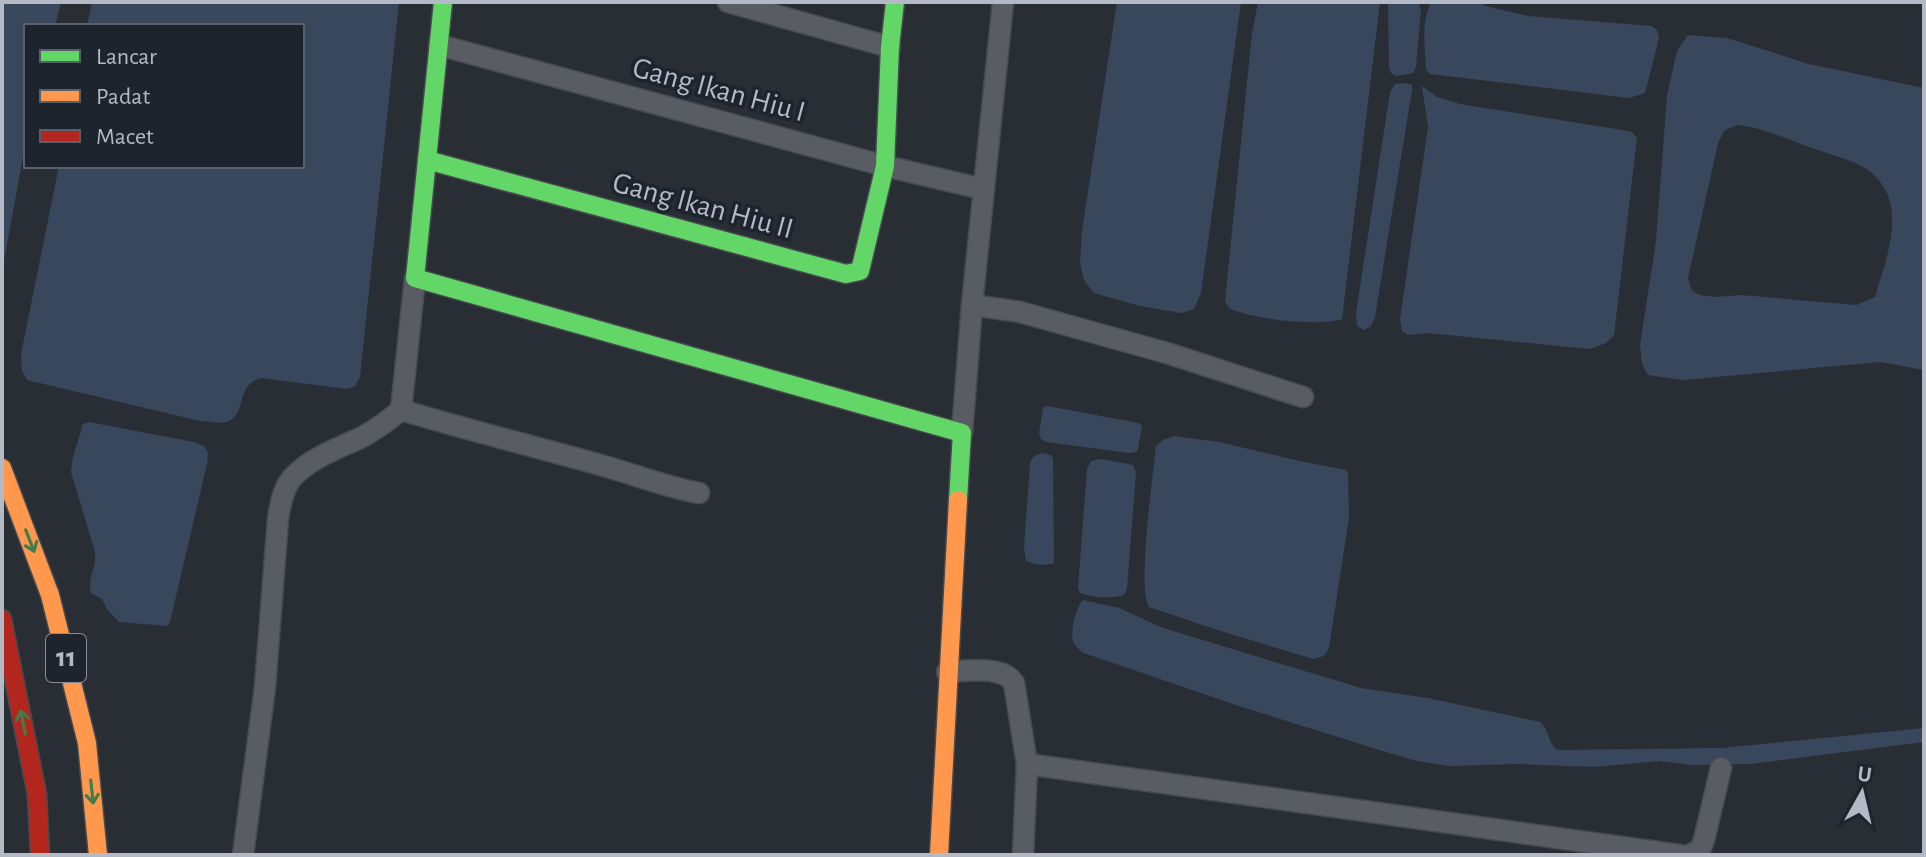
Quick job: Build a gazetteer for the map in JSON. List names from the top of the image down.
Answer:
{
  "streets": {
    "main road": ["Gang Ikan Hiu II", "11"],
    "street": ["Gang Ikan Hiu I"]
  },
  "crossings": [
    ["Gang Ikan Hiu I", "Gang Ikan Hiu II"]
  ],
  "legend": ["Lancar", "Padat", "Macet"],
  "north": "top"
}
